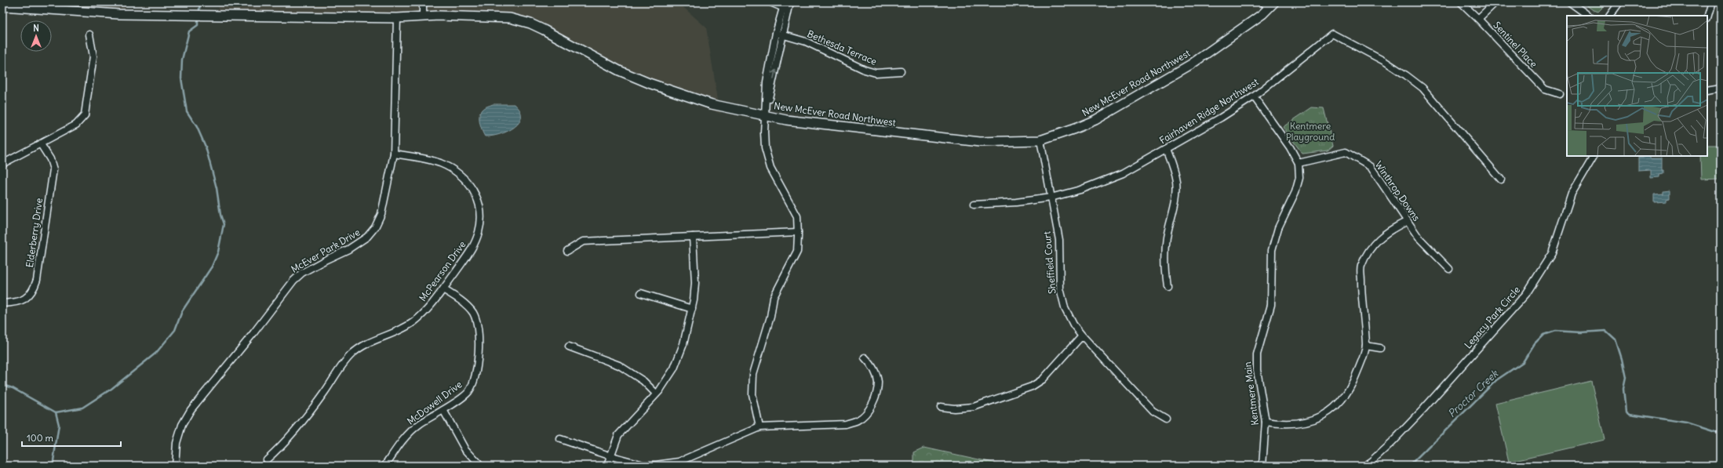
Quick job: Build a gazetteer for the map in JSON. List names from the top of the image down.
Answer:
{
  "streets": {
    "street": [
      "Sentinel Place",
      "Bethesda Terrace",
      "New McEver Road Northwest",
      "Fairhaven Ridge Northwest",
      "Winthrop Downs",
      "Elderberry Drive",
      "McEver Park Drive",
      "Sheffield Court",
      "McPearson Drive",
      "Legacy Park Circle",
      "Kentmere Main",
      "McDowell Drive"
    ]
  },
  "crossings": [
    ["New McEver Road Northwest", "McEver Park Drive"],
    ["New McEver Road Northwest", "Sheffield Court"],
    ["Fairhaven Ridge Northwest", "Sheffield Court"],
    ["Fairhaven Ridge Northwest", "Kentmere Main"],
    ["Winthrop Downs", "Kentmere Main"],
    ["McEver Park Drive", "McPearson Drive"],
    ["McPearson Drive", "McDowell Drive"]
  ],
  "water": ["Proctor Creek"],
  "parks": ["Kentmere Playground"],
  "scale_bar": "100 m",
  "north": "top"
}
